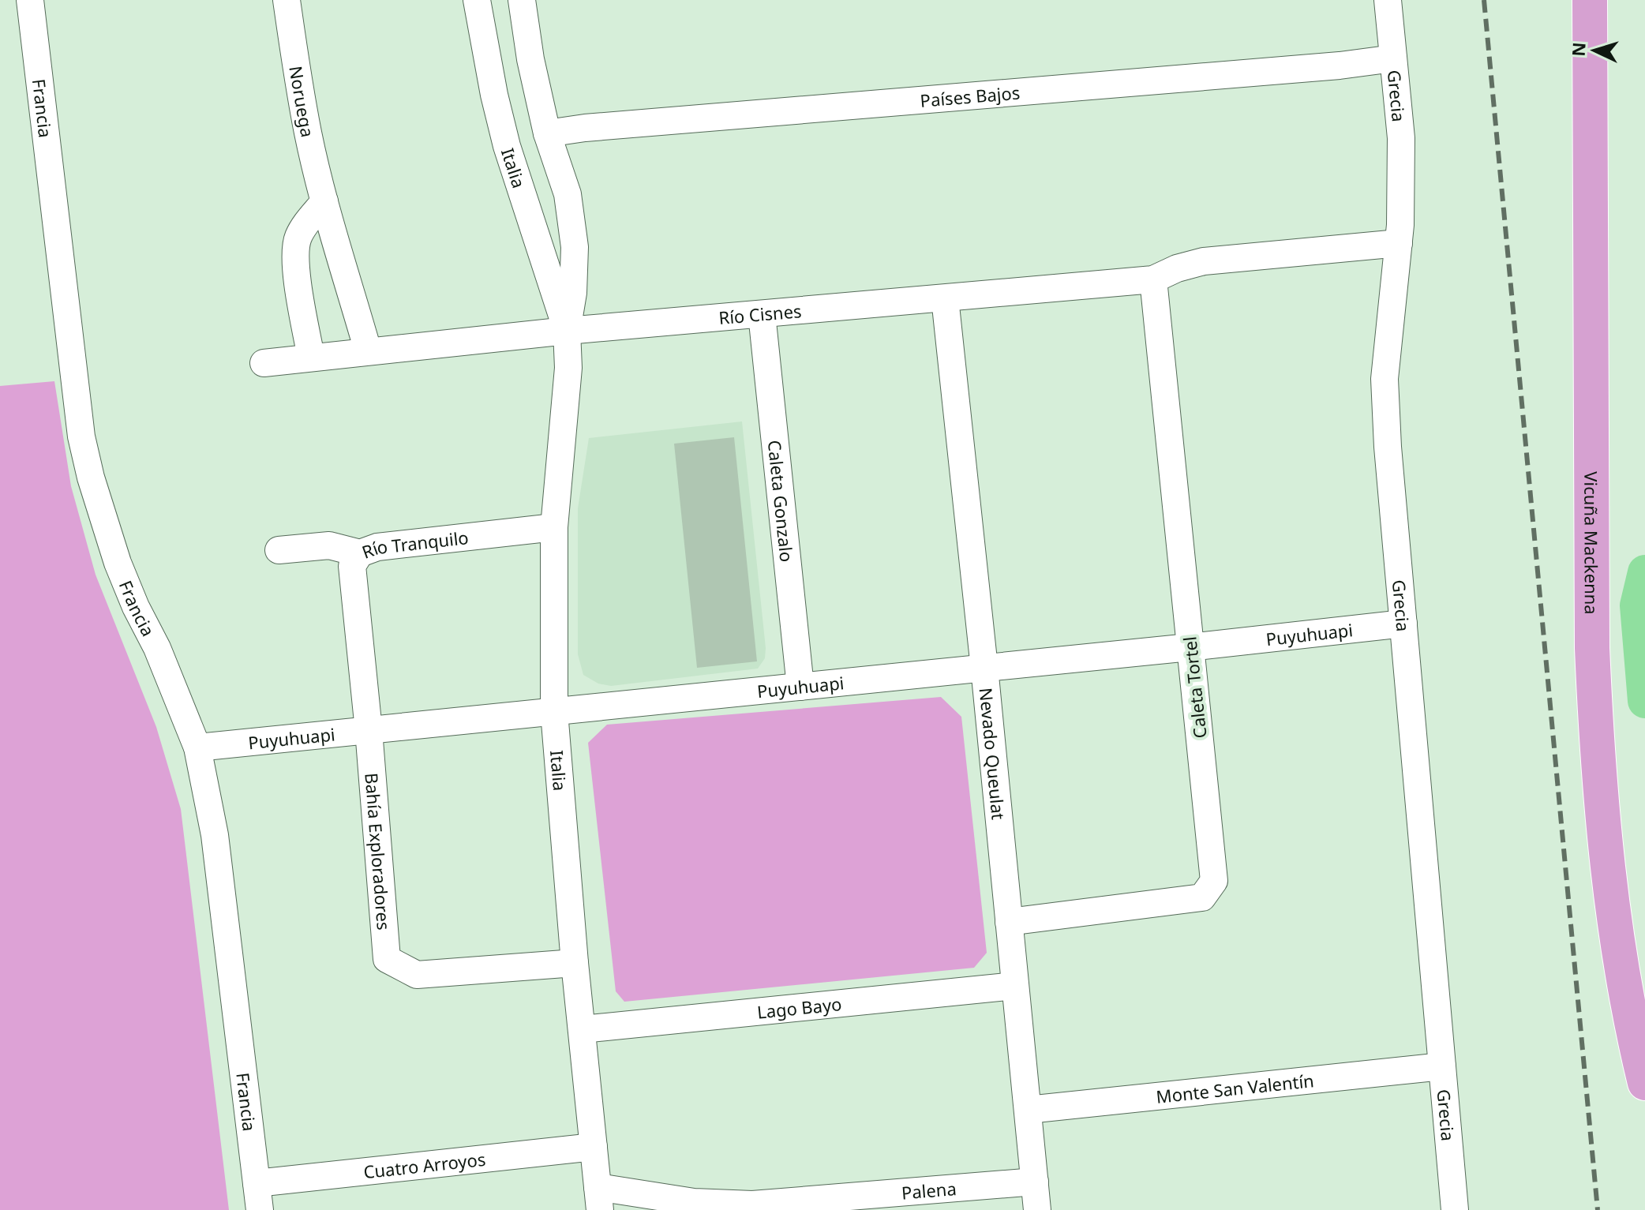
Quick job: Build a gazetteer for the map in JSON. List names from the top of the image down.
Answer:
{
  "streets": {
    "main road": ["Vicuña Mackenna"],
    "street": [
      "Grecia",
      "Países Bajos",
      "Noruega",
      "Francia",
      "Italia",
      "Río Cisnes",
      "Caleta Gonzalo",
      "Río Tranquilo",
      "Puyuhuapi",
      "Caleta Tortel",
      "Nevado Queulat",
      "Bahía Exploradores",
      "Lago Bayo",
      "Monte San Valentín",
      "Cuatro Arroyos",
      "Palena"
    ]
  },
  "crossings": [
    ["Grecia", "Países Bajos"],
    ["Grecia", "Río Cisnes"],
    ["Grecia", "Puyuhuapi"],
    ["Grecia", "Monte San Valentín"],
    ["Países Bajos", "Italia"],
    ["Noruega", "Río Cisnes"],
    ["Francia", "Puyuhuapi"],
    ["Francia", "Cuatro Arroyos"],
    ["Italia", "Río Cisnes"],
    ["Italia", "Río Tranquilo"],
    ["Italia", "Puyuhuapi"],
    ["Italia", "Bahía Exploradores"],
    ["Italia", "Lago Bayo"],
    ["Italia", "Cuatro Arroyos"],
    ["Italia", "Palena"],
    ["Río Cisnes", "Caleta Gonzalo"],
    ["Río Cisnes", "Caleta Tortel"],
    ["Río Cisnes", "Nevado Queulat"],
    ["Caleta Gonzalo", "Puyuhuapi"],
    ["Río Tranquilo", "Bahía Exploradores"],
    ["Puyuhuapi", "Caleta Tortel"],
    ["Puyuhuapi", "Nevado Queulat"],
    ["Puyuhuapi", "Bahía Exploradores"],
    ["Caleta Tortel", "Nevado Queulat"],
    ["Nevado Queulat", "Lago Bayo"],
    ["Nevado Queulat", "Monte San Valentín"],
    ["Nevado Queulat", "Palena"]
  ],
  "north": "left"
}
